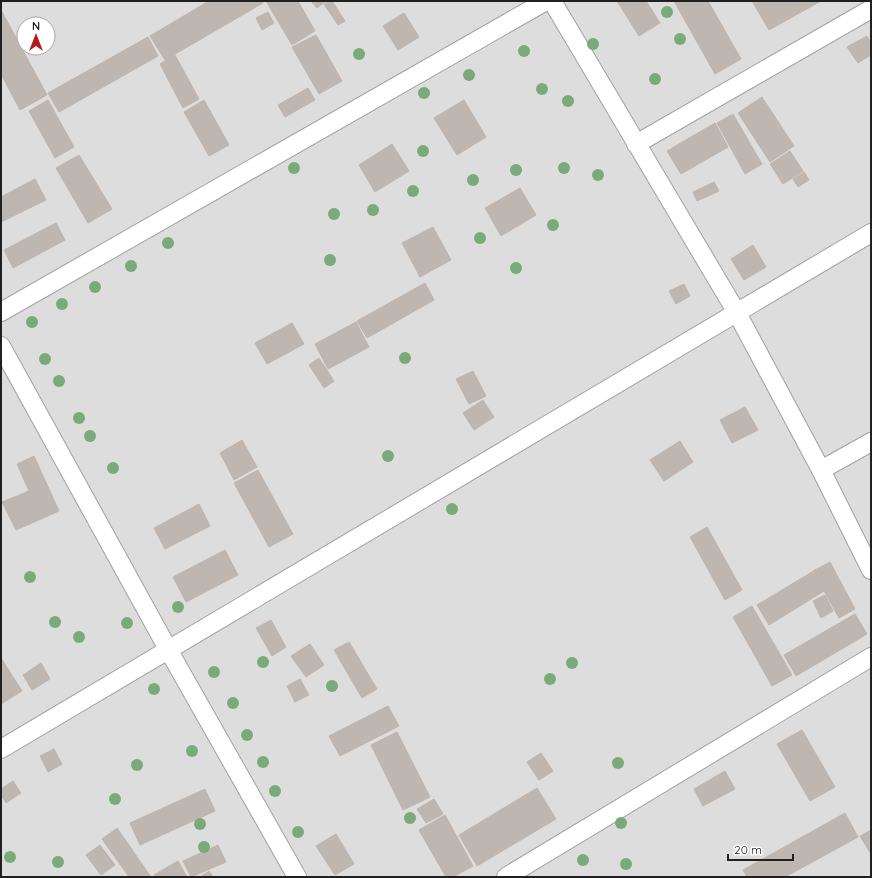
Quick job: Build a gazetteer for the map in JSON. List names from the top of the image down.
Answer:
{
  "scale_bar": "20 m",
  "north": "top"
}
